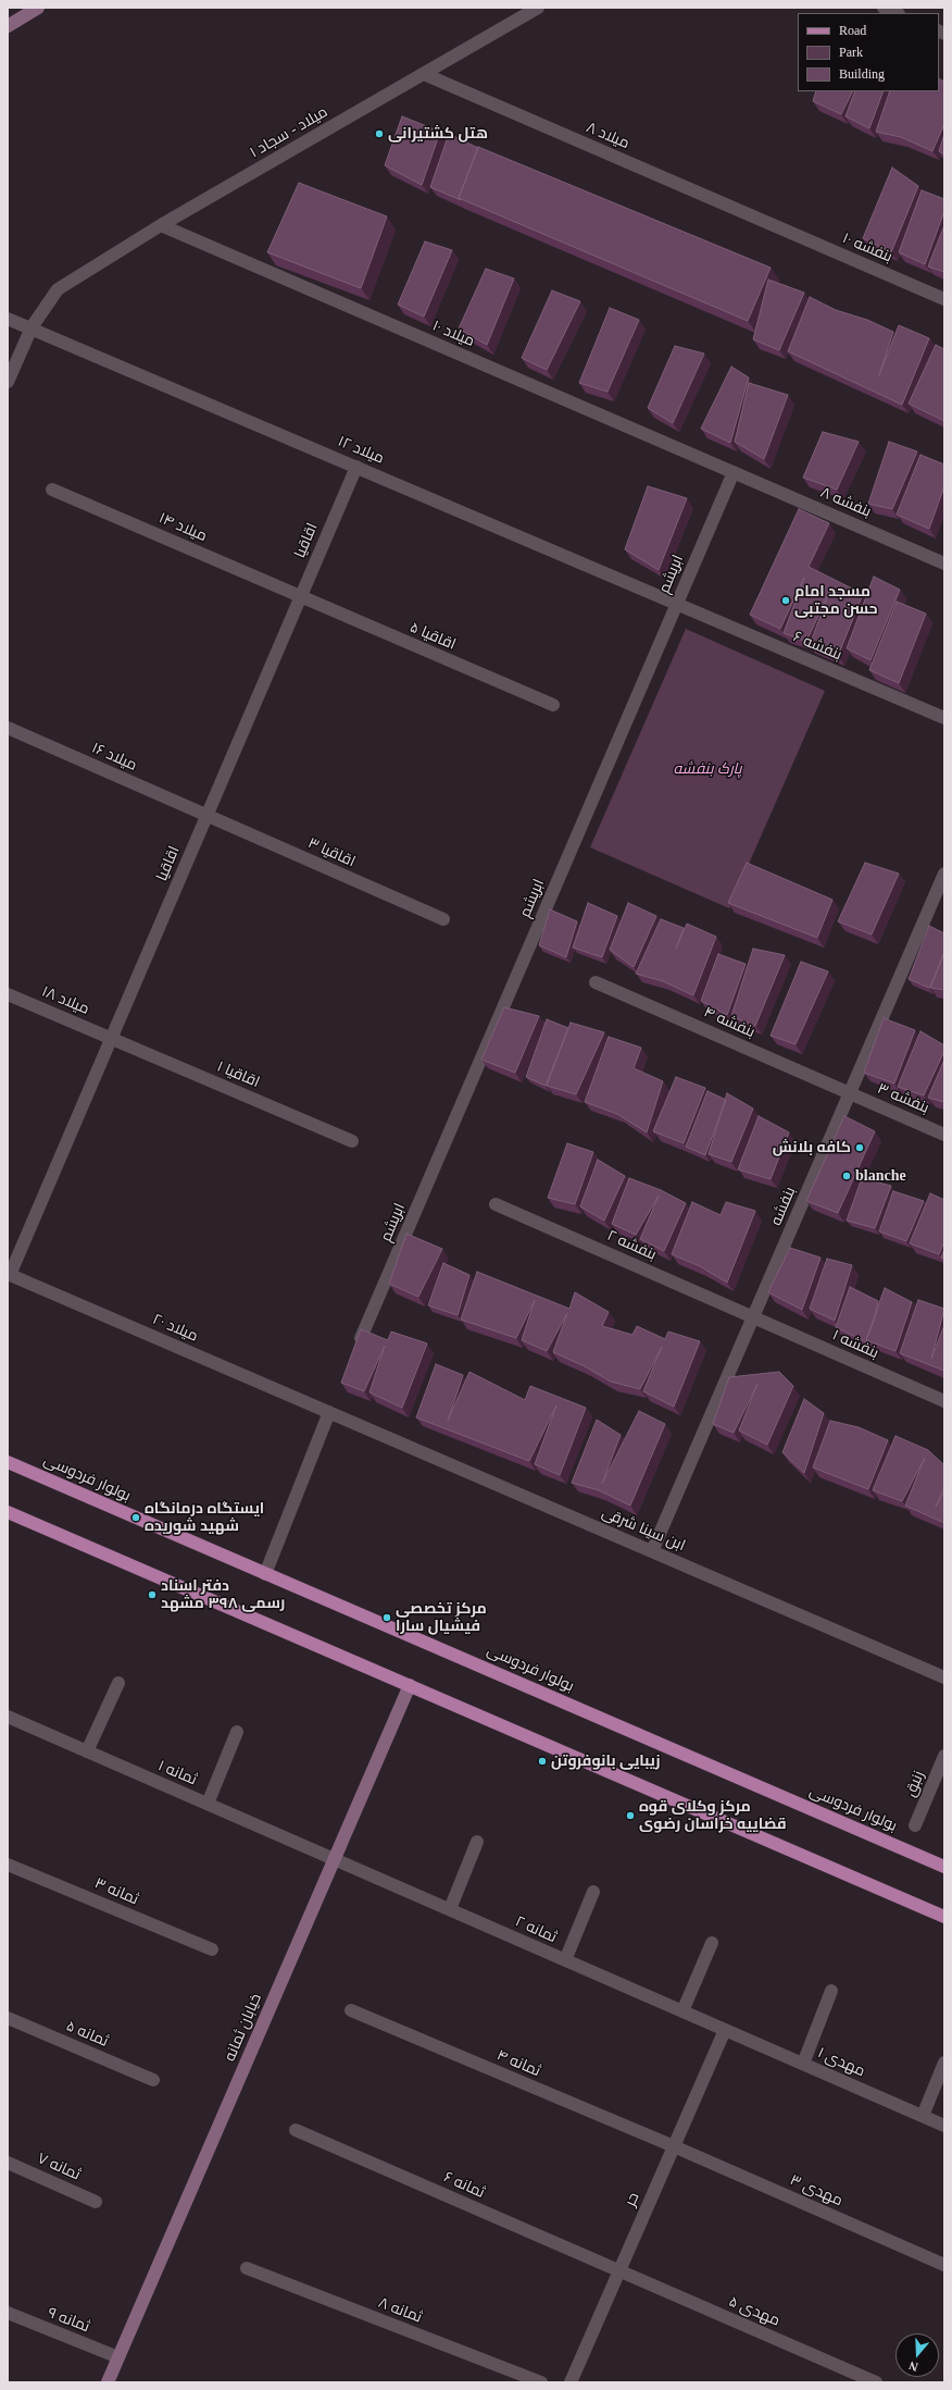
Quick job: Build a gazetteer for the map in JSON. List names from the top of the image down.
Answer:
{
  "streets": {
    "main road": ["بولوار فردوسی"],
    "street": [
      "میلاد - سجاد ۱",
      "میلاد ۸",
      "بنفشه ۱۰",
      "میلاد ۱۰",
      "میلاد ۱۲",
      "بنفشه ۸",
      "میلاد ۱۴",
      "اقاقیا",
      "ابریشم",
      "اقاقیا ۵",
      "بنفشه ۶",
      "میلاد ۱۶",
      "اقاقیا ۳",
      "میلاد ۱۸",
      "بنفشه ۴",
      "اقاقیا ۱",
      "بنفشه ۳",
      "بنفشه",
      "بنفشه ۲",
      "میلاد ۲۰",
      "بنفشه ۱",
      "ابن سینا شرقی",
      "ثمانه ۱",
      "زنبق",
      "ثمانه ۳",
      "ثمانه ۲",
      "خیابان ثمانه",
      "ثمانه ۵",
      "مهدی ۱",
      "ثمانه ۴",
      "ثمانه ۷",
      "ثمانه ۶",
      "مهدی ۳",
      "حر",
      "ثمانه ۸",
      "مهدی ۵",
      "ثمانه ۹"
    ]
  },
  "crossings": [
    ["میلاد - سجاد ۱", "میلاد ۸"],
    ["میلاد - سجاد ۱", "میلاد ۱۰"],
    ["میلاد - سجاد ۱", "میلاد ۱۲"],
    ["میلاد ۸", "بنفشه ۱۰"],
    ["میلاد ۱۰", "بنفشه ۸"],
    ["میلاد ۱۰", "ابریشم"],
    ["میلاد ۱۲", "اقاقیا"],
    ["میلاد ۱۲", "ابریشم"],
    ["میلاد ۱۲", "بنفشه ۶"],
    ["بنفشه ۸", "ابریشم"],
    ["میلاد ۱۴", "اقاقیا"],
    ["میلاد ۱۴", "اقاقیا ۵"],
    ["اقاقیا", "اقاقیا ۵"],
    ["اقاقیا", "میلاد ۱۶"],
    ["اقاقیا", "اقاقیا ۳"],
    ["اقاقیا", "میلاد ۱۸"],
    ["اقاقیا", "اقاقیا ۱"],
    ["اقاقیا", "میلاد ۲۰"],
    ["ابریشم", "بنفشه ۶"],
    ["میلاد ۱۶", "اقاقیا ۳"],
    ["میلاد ۱۸", "اقاقیا ۱"],
    ["بنفشه ۴", "بنفشه ۳"],
    ["بنفشه ۴", "بنفشه"],
    ["بنفشه ۳", "بنفشه"],
    ["بنفشه", "بنفشه ۲"],
    ["بنفشه", "بنفشه ۱"],
    ["بنفشه", "ابن سینا شرقی"],
    ["بنفشه ۲", "بنفشه ۱"],
    ["میلاد ۲۰", "ابن سینا شرقی"],
    ["ثمانه ۱", "ثمانه ۲"],
    ["ثمانه ۱", "خیابان ثمانه"],
    ["ثمانه ۲", "خیابان ثمانه"],
    ["ثمانه ۲", "مهدی ۱"],
    ["ثمانه ۲", "حر"],
    ["خیابان ثمانه", "ثمانه ۹"],
    ["مهدی ۱", "حر"],
    ["ثمانه ۴", "مهدی ۳"],
    ["ثمانه ۴", "حر"],
    ["ثمانه ۶", "حر"],
    ["ثمانه ۶", "مهدی ۵"],
    ["مهدی ۳", "حر"],
    ["حر", "مهدی ۵"]
  ],
  "parks": ["پارک بنفشه"],
  "places": [
    "هتل کشتیرانی",
    "مسجد امام حسن مجتبی",
    "کافه بلانش",
    "blanche",
    "ایستگاه درمانگاه شهید شوریده",
    "دفتر اسناد رسمی ۳۹۸ مشهد",
    "مرکز تخصصی فیشیال سارا",
    "زیبایی بانوفروتن",
    "مرکز وکلای قوه قضاییه خراسان رضوی"
  ],
  "legend": ["Road", "Park", "Building"],
  "north": "bottom"
}
